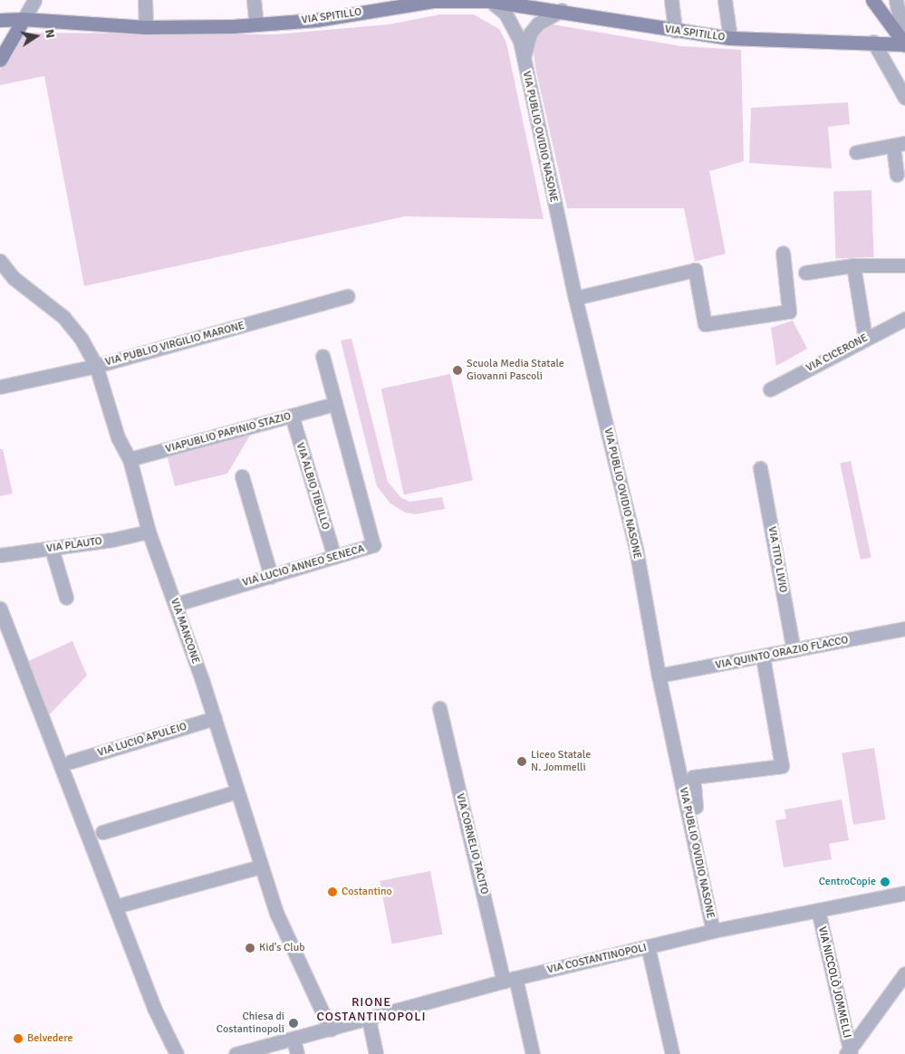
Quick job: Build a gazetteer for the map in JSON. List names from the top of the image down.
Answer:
{
  "streets": {
    "street": [
      "VIA SPITILLO",
      "VIA PUBLIO OVIDIO NASONE",
      "VIA PUBLIO VIRGILIO MARONE",
      "VIA CICERONE",
      "VIAPUBLIO PAPINIO STAZIO",
      "VIA ALBIO TIBULLO",
      "VIA PLAUTO",
      "VIA TITO LIVIO",
      "VIA LUCIO ANNEO SENECA",
      "VIA MANCONE",
      "VIA QUINTO ORAZIO FLACCO",
      "VIA LUCIO APULEIO",
      "VIA CORNELIO TACITO",
      "VIA COSTANTINOPOLI",
      "VIA NICCOLÒ JOMMELLI"
    ]
  },
  "crossings": [
    ["VIA SPITILLO", "VIA PUBLIO OVIDIO NASONE"],
    ["VIA PUBLIO OVIDIO NASONE", "VIA QUINTO ORAZIO FLACCO"],
    ["VIA PUBLIO OVIDIO NASONE", "VIA COSTANTINOPOLI"],
    ["VIA PUBLIO VIRGILIO MARONE", "VIA MANCONE"],
    ["VIAPUBLIO PAPINIO STAZIO", "VIA ALBIO TIBULLO"],
    ["VIAPUBLIO PAPINIO STAZIO", "VIA MANCONE"],
    ["VIA ALBIO TIBULLO", "VIA LUCIO ANNEO SENECA"],
    ["VIA PLAUTO", "VIA MANCONE"],
    ["VIA TITO LIVIO", "VIA QUINTO ORAZIO FLACCO"],
    ["VIA LUCIO ANNEO SENECA", "VIA MANCONE"],
    ["VIA MANCONE", "VIA LUCIO APULEIO"],
    ["VIA MANCONE", "VIA COSTANTINOPOLI"],
    ["VIA CORNELIO TACITO", "VIA COSTANTINOPOLI"],
    ["VIA COSTANTINOPOLI", "VIA NICCOLÒ JOMMELLI"]
  ],
  "districts": ["RIONE COSTANTINOPOLI"],
  "places": [
    "Scuola Media Statale Giovanni Pascoli",
    "Liceo Statale N. Jommelli",
    "CentroCopie",
    "Costantino",
    "Kid's Club",
    "Chiesa di Costantinopoli",
    "Belvedere"
  ],
  "north": "right"
}
